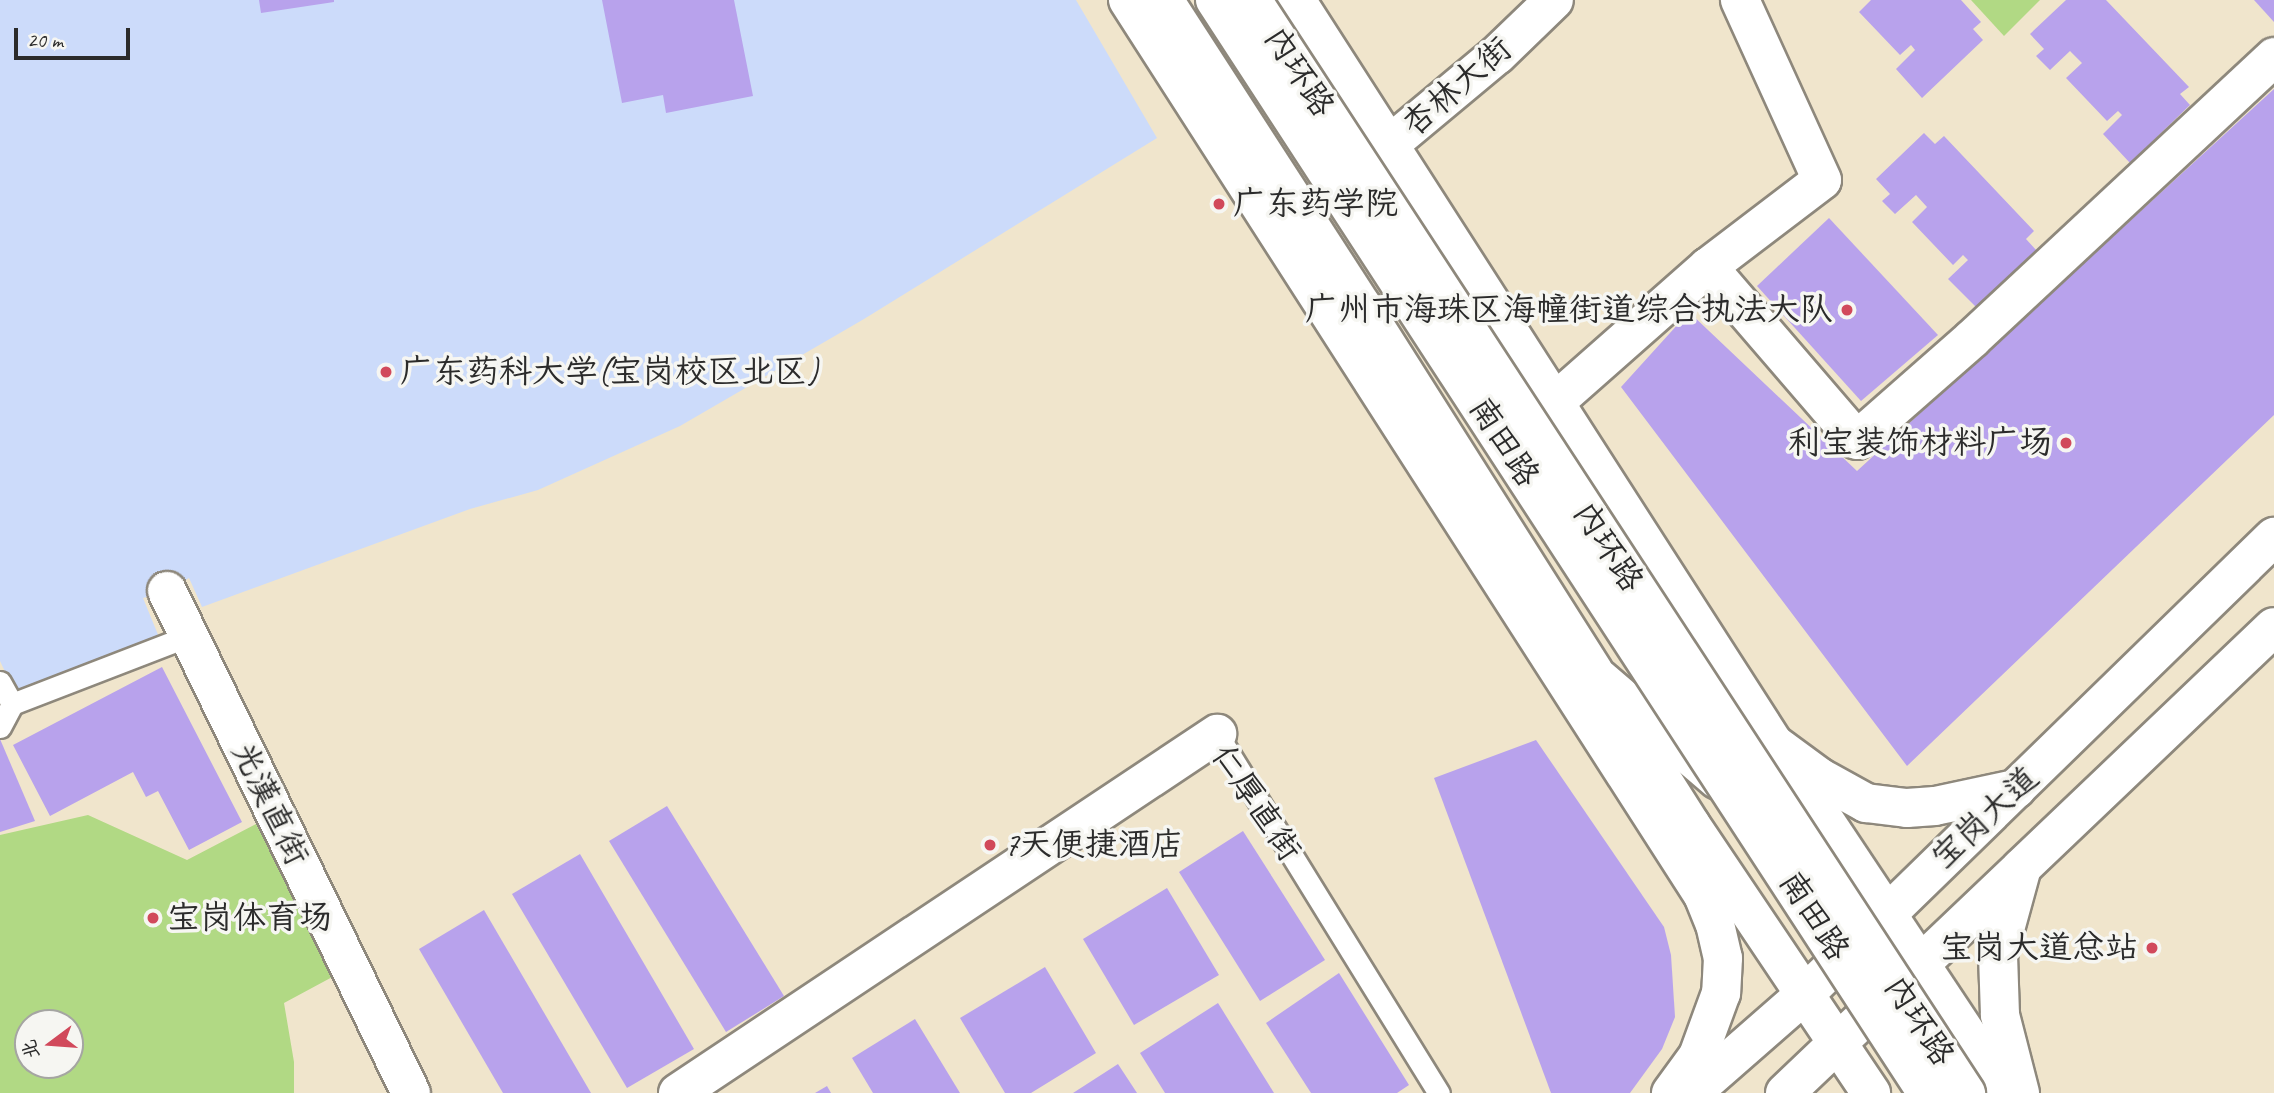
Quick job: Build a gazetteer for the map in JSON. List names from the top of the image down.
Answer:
{
  "streets": {
    "main road": [
      "内环路",
      "杏林大街",
      "南田路",
      "仁厚直街",
      "光漢直街",
      "宝岗大道"
    ]
  },
  "crossings": [
    ["内环路", "南田路"],
    ["杏林大街", "南田路"],
    ["南田路", "宝岗大道"]
  ],
  "places": [
    "广东药学院",
    "广州市海珠区海幢街道综合执法大队",
    "广东药科大学(宝岗校区北区)",
    "利宝装饰材料广场",
    "7天便捷酒店",
    "宝岗体育场",
    "宝岗大道总站"
  ],
  "scale_bar": "20 m",
  "north": "left"
}
